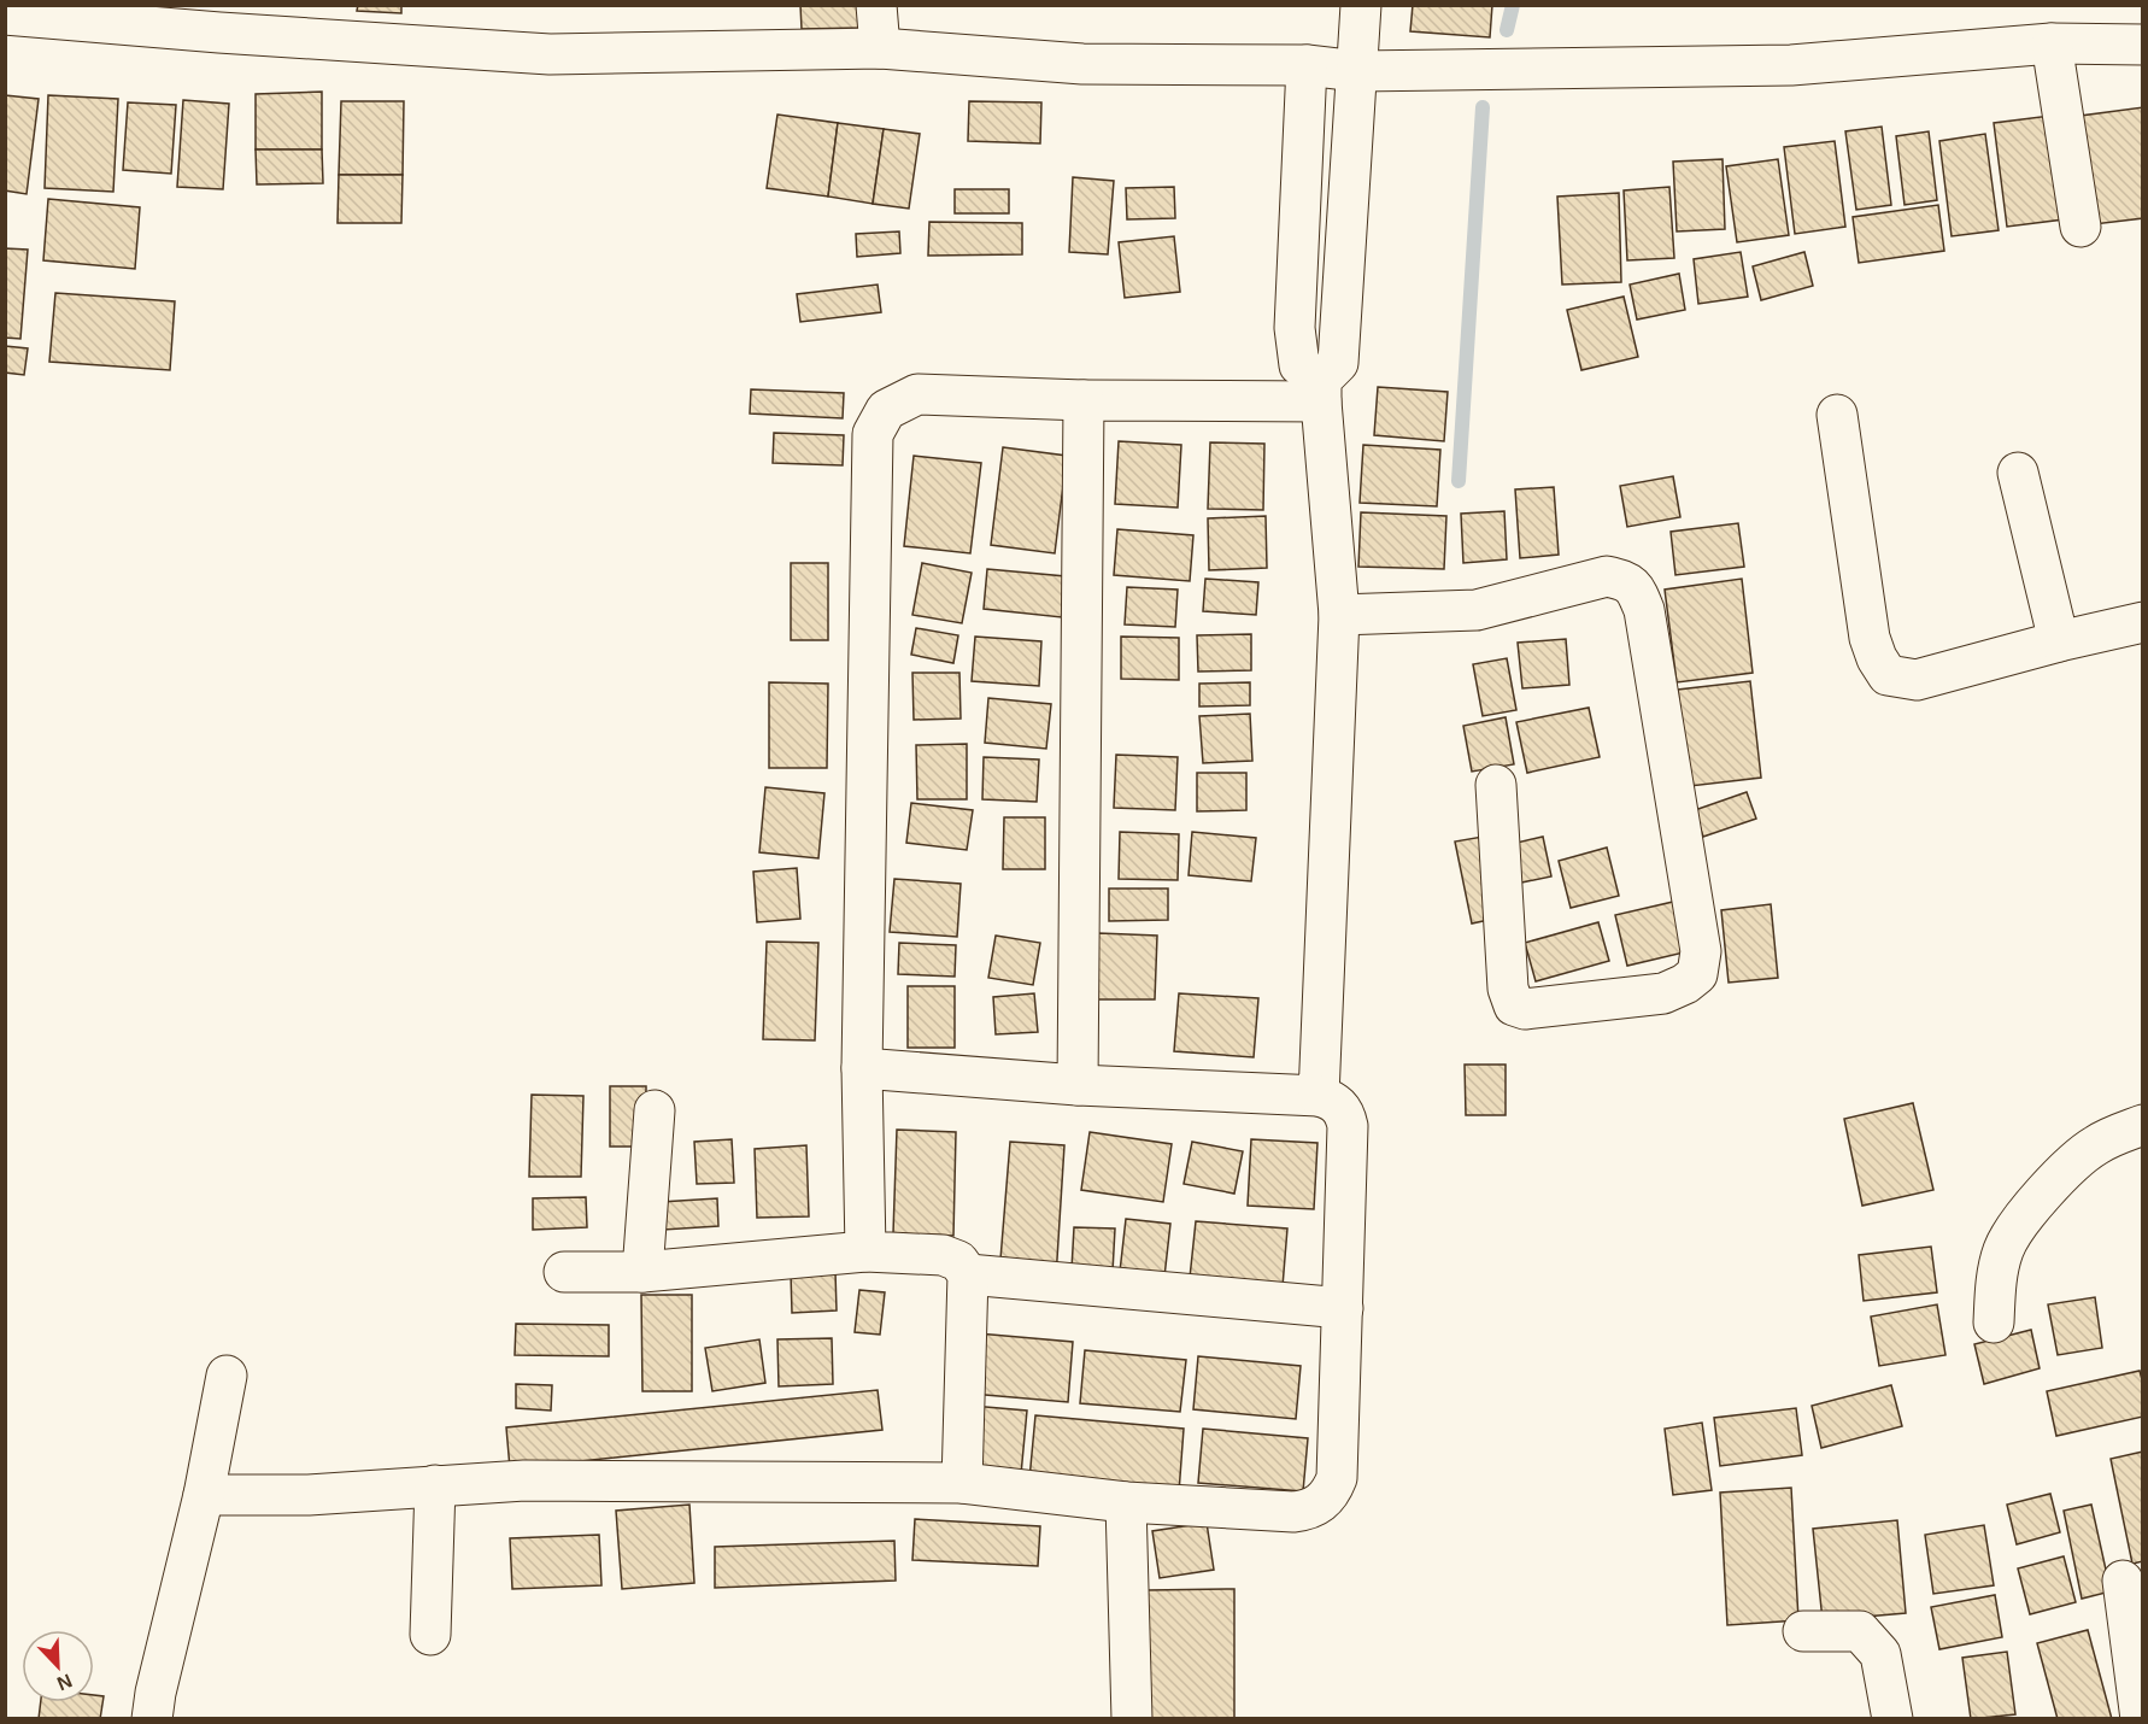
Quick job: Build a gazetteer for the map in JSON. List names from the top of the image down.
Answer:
{
  "north": "bottom right"
}
